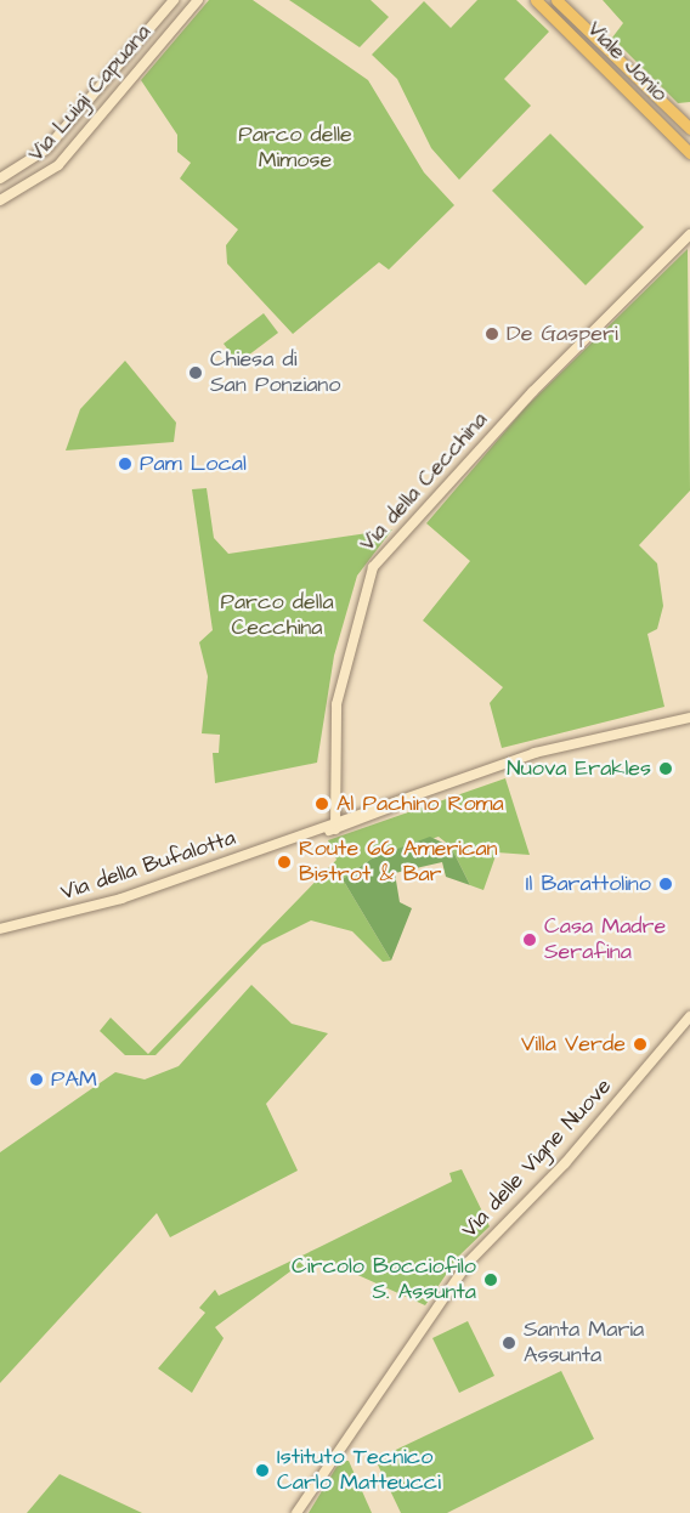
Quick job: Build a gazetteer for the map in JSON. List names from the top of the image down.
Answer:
{
  "streets": {
    "main road": ["Viale Jonio"],
    "street": [
      "Via Luigi Capuana",
      "Via della Cecchina",
      "Via della Bufalotta",
      "Via delle Vigne Nuove"
    ]
  },
  "crossings": [
    ["Via della Cecchina", "Via della Bufalotta"]
  ],
  "parks": ["Parco delle Mimose", "Parco della Cecchina"],
  "places": [
    "De Gasperi",
    "Chiesa di San Ponziano",
    "Pam Local",
    "Nuova Erakles",
    "Al Pachino Roma",
    "Route 66 American Bistrot & Bar",
    "Il Barattolino",
    "Casa Madre Serafina",
    "Villa Verde",
    "PAM",
    "Circolo Bocciofilo S. Assunta",
    "Santa Maria Assunta",
    "Istituto Tecnico Carlo Matteucci"
  ]
}
